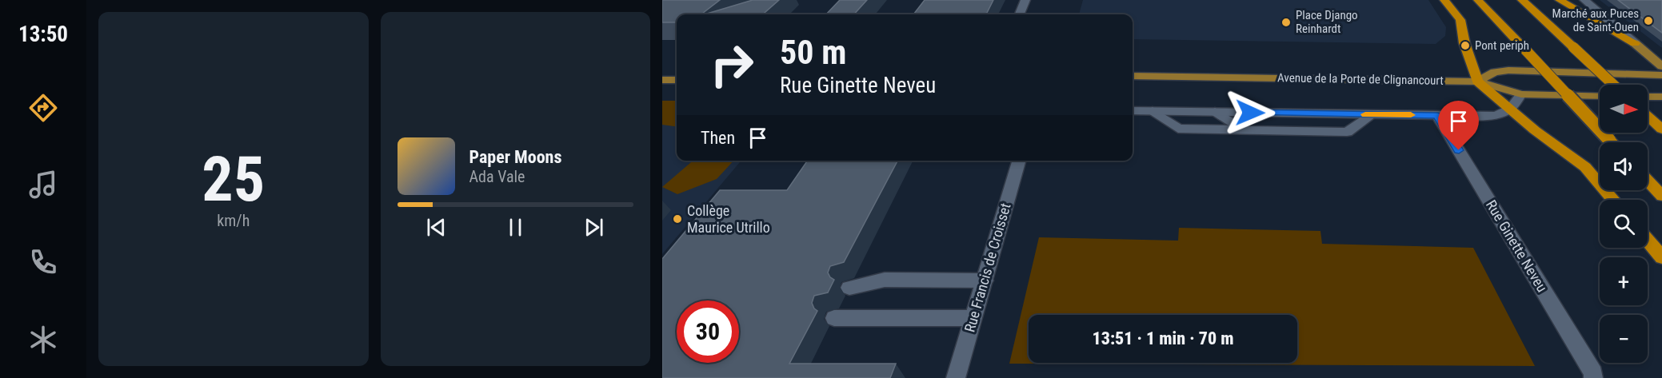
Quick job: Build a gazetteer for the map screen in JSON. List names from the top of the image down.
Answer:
{
  "streets": {
    "main road": ["Avenue de la Porte de Clignancourt"],
    "street": ["Rue Ginette Neveu", "Rue Francis de Croisset"]
  },
  "places": [
    "Marché aux Puces de Saint-Ouen",
    "Place Django Reinhardt",
    "Pont periph",
    "Collège Maurice Utrillo"
  ],
  "north": "right",
  "page": {
    "tabs": "13:50",
    "tile": ["25", "km/h"],
    "turn": ["50 m", "Rue Ginette Neveu"],
    "map_buttons": ["+", "−"],
    "then": "Then",
    "song": ["Paper Moons", "Ada Vale"],
    "limit": "30",
    "trip": "13:51 · 1 min · 70 m"
  }
}
